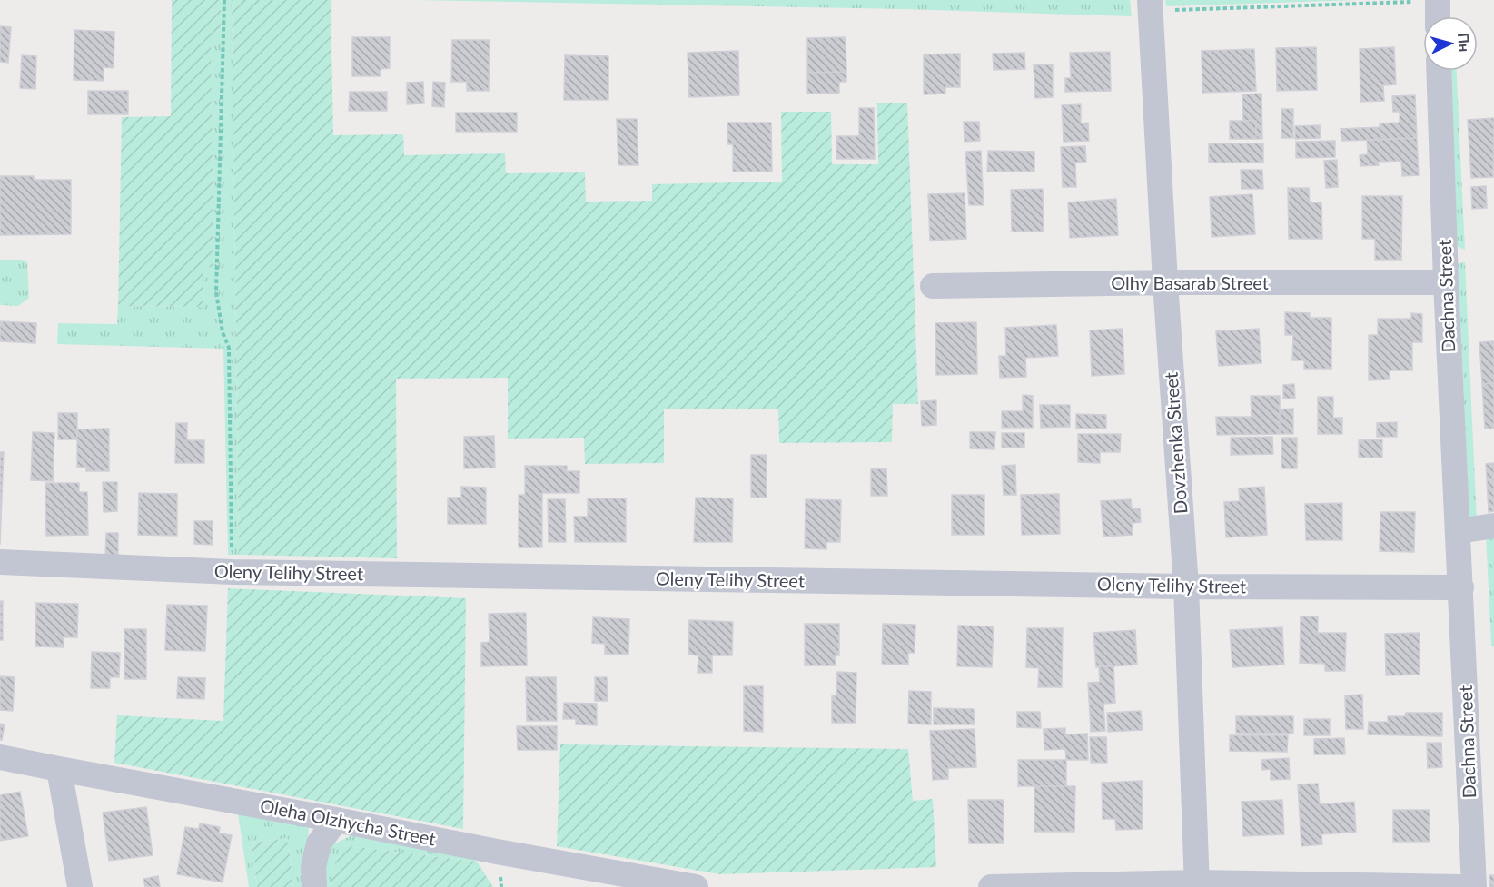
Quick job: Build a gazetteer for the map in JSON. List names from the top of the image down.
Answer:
{
  "streets": {
    "street": [
      "Olhy Basarab Street",
      "Dachna Street",
      "Dovzhenka Street",
      "Oleny Telihy Street",
      "Oleha Olzhycha Street"
    ]
  },
  "crossings": [
    ["Olhy Basarab Street", "Dachna Street"],
    ["Olhy Basarab Street", "Dovzhenka Street"],
    ["Dachna Street", "Oleny Telihy Street"],
    ["Dovzhenka Street", "Oleny Telihy Street"]
  ],
  "north": "right"
}
